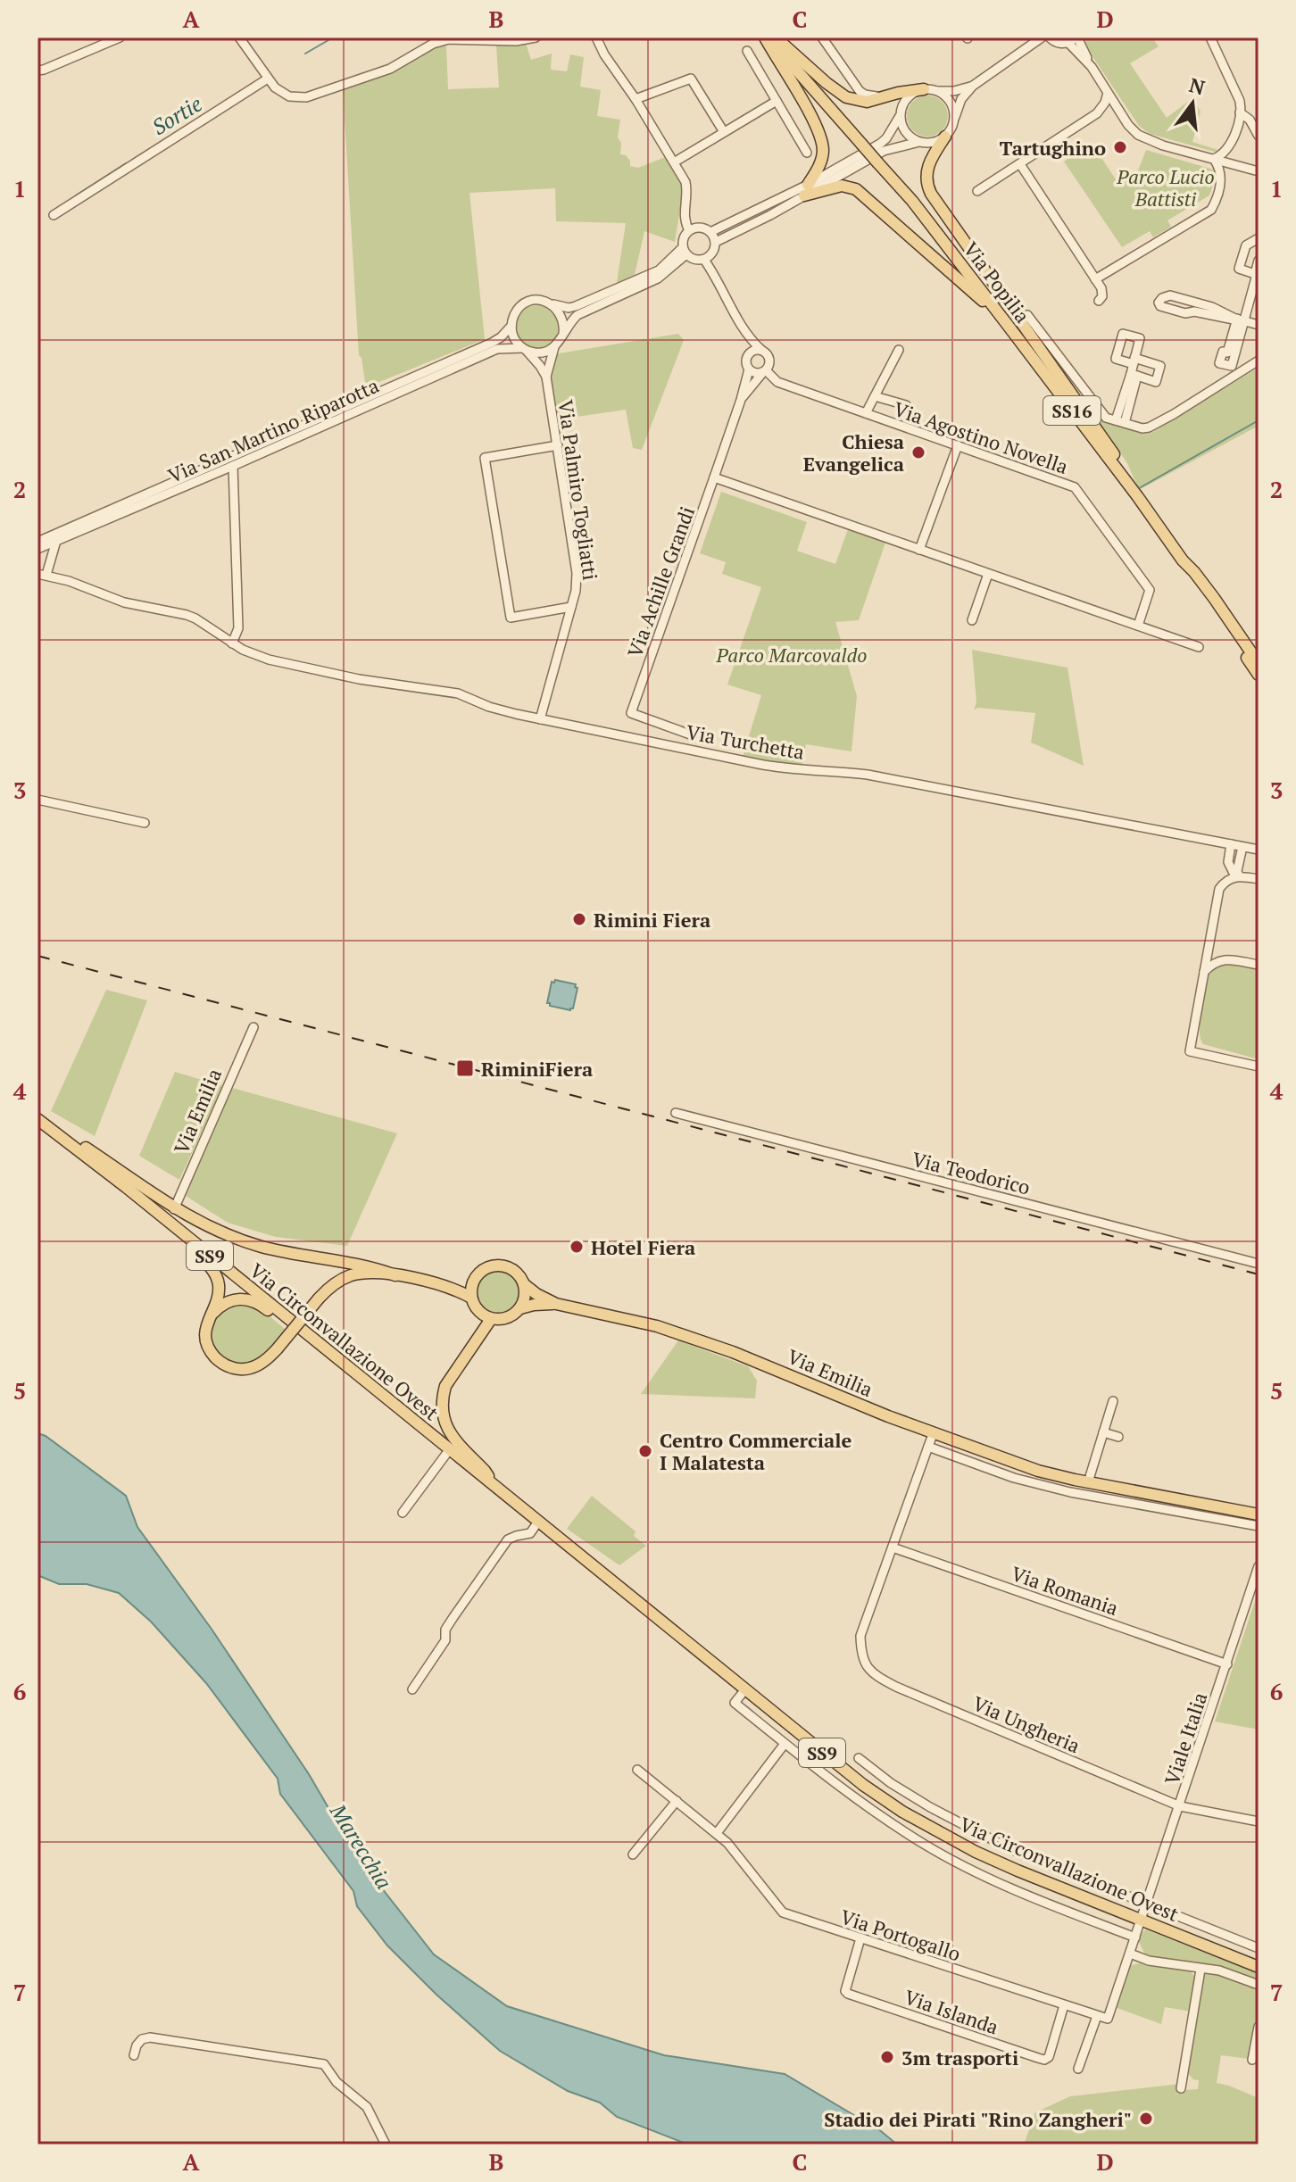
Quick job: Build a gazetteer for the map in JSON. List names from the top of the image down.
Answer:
{
  "streets": {
    "main road": [
      "Via Popilia",
      "SS16",
      "Via Emilia",
      "SS9",
      "Via Circonvallazione Ovest"
    ],
    "street": [
      "Via San Martino Riparotta",
      "Via Agostino Novella",
      "Via Palmiro Togliatti",
      "Via Achille Grandi",
      "Via Turchetta",
      "Via Teodorico",
      "Via Romania",
      "Via Ungheria",
      "Viale Italia",
      "Via Portogallo",
      "Via Islanda"
    ]
  },
  "crossings": [
    ["Via San Martino Riparotta", "Via Palmiro Togliatti"],
    ["Via San Martino Riparotta", "Via Turchetta"],
    ["Via Agostino Novella", "Via Achille Grandi"],
    ["Via Palmiro Togliatti", "Via Turchetta"],
    ["SS9", "Via Circonvallazione Ovest"],
    ["Via Circonvallazione Ovest", "Viale Italia"],
    ["Via Romania", "Via Ungheria"],
    ["Via Romania", "Viale Italia"],
    ["Via Ungheria", "Viale Italia"],
    ["Viale Italia", "Via Portogallo"],
    ["Via Portogallo", "Via Islanda"]
  ],
  "water": ["Sortie", "Marecchia"],
  "parks": ["Parco Lucio Battisti", "Parco Marcovaldo"],
  "places": {
    "other": [
      "Tartughino",
      "Chiesa Evangelica",
      "Rimini Fiera",
      "Hotel Fiera",
      "Centro Commerciale I Malatesta",
      "3m trasporti",
      "Stadio dei Pirati \"Rino Zangheri\""
    ],
    "transit": ["RiminiFiera"]
  },
  "north": "top",
  "grid": {
    "columns": [
      "A",
      "B",
      "C",
      "D"
    ],
    "rows": [
      "1",
      "2",
      "3",
      "4",
      "5",
      "6",
      "7"
    ]
  }
}
